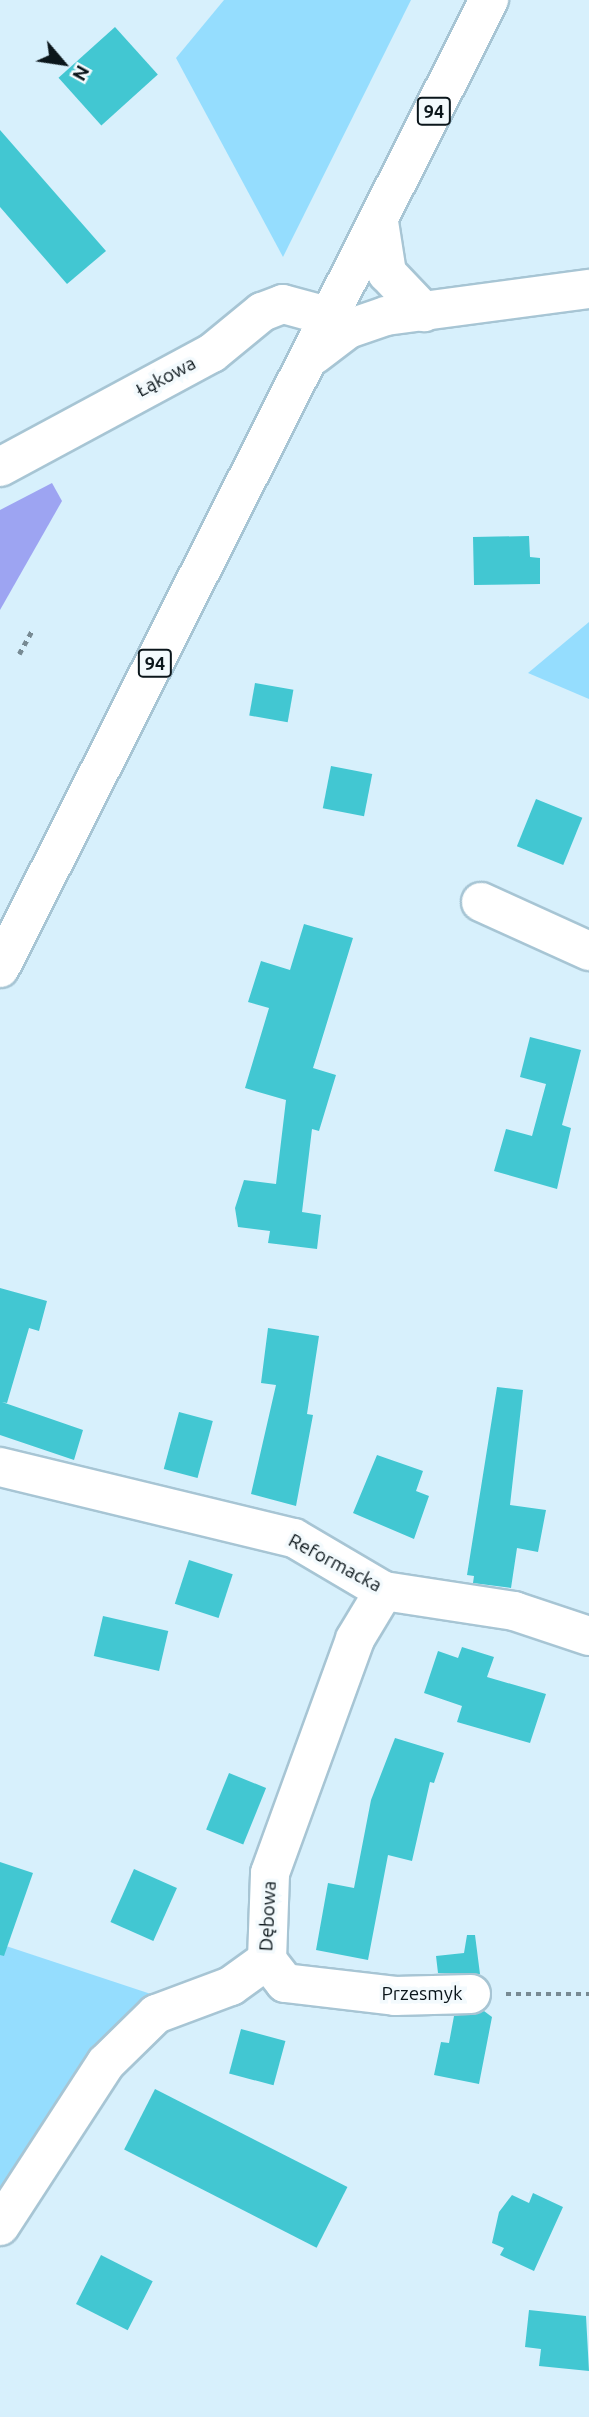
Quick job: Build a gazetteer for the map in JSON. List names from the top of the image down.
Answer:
{
  "streets": {
    "street": [
      "94",
      "Łąkowa",
      "Reformacka",
      "Dębowa",
      "Przesmyk"
    ]
  },
  "crossings": [
    ["94", "Łąkowa"],
    ["Reformacka", "Dębowa"],
    ["Dębowa", "Przesmyk"]
  ],
  "north": "bottom right"
}
